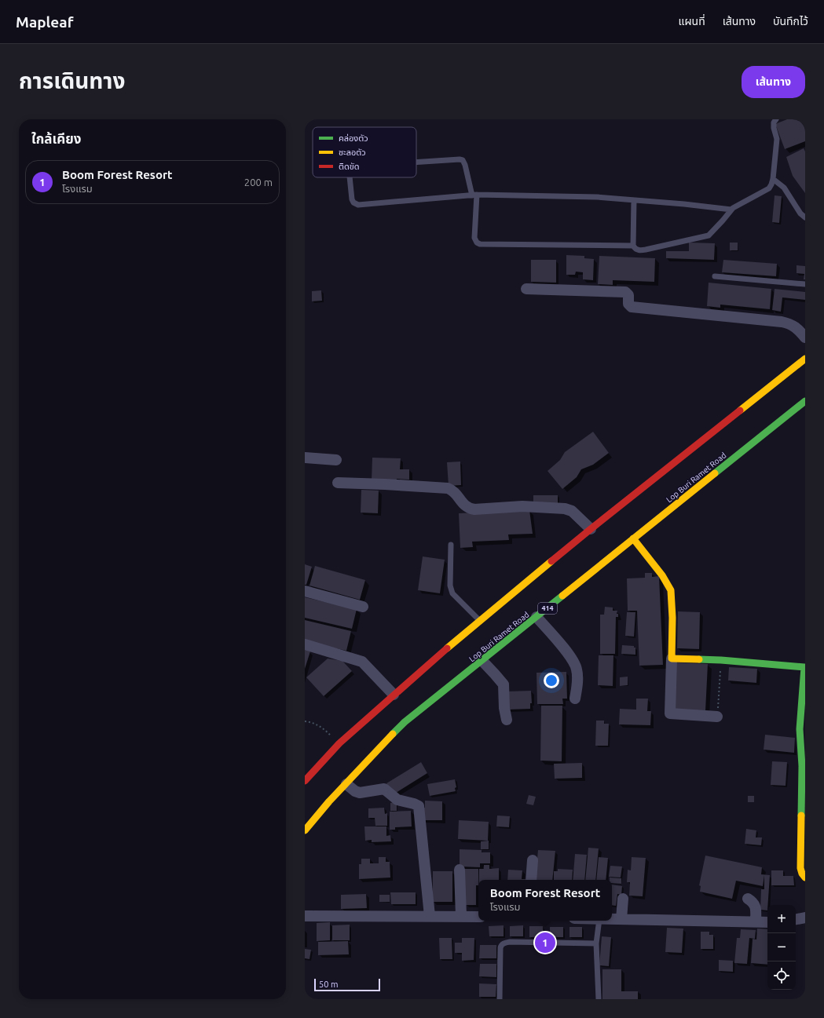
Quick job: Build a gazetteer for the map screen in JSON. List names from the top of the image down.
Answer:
{
  "streets": {
    "main road": ["Lop Buri Ramet Road", "414"]
  },
  "legend": ["คล่องตัว", "ชะลอตัว", "ติดขัด"],
  "scale_bar": "50 m",
  "page": {
    "header": "Mapleaf",
    "nav": ["แผนที่", "เส้นทาง", "บันทึกไว้"],
    "title": "การเดินทาง",
    "buttons": "เส้นทาง",
    "heading": "ใกล้เคียง",
    "list": [
      {
        "mark": "1",
        "name": "Boom Forest Resort",
        "note": "โรงแรม",
        "value": "200 m"
      }
    ],
    "popup": ["Boom Forest Resort", "โรงแรม"],
    "map_buttons": ["+", "−"],
    "pins": "1",
    "scale": "50 m"
  }
}
